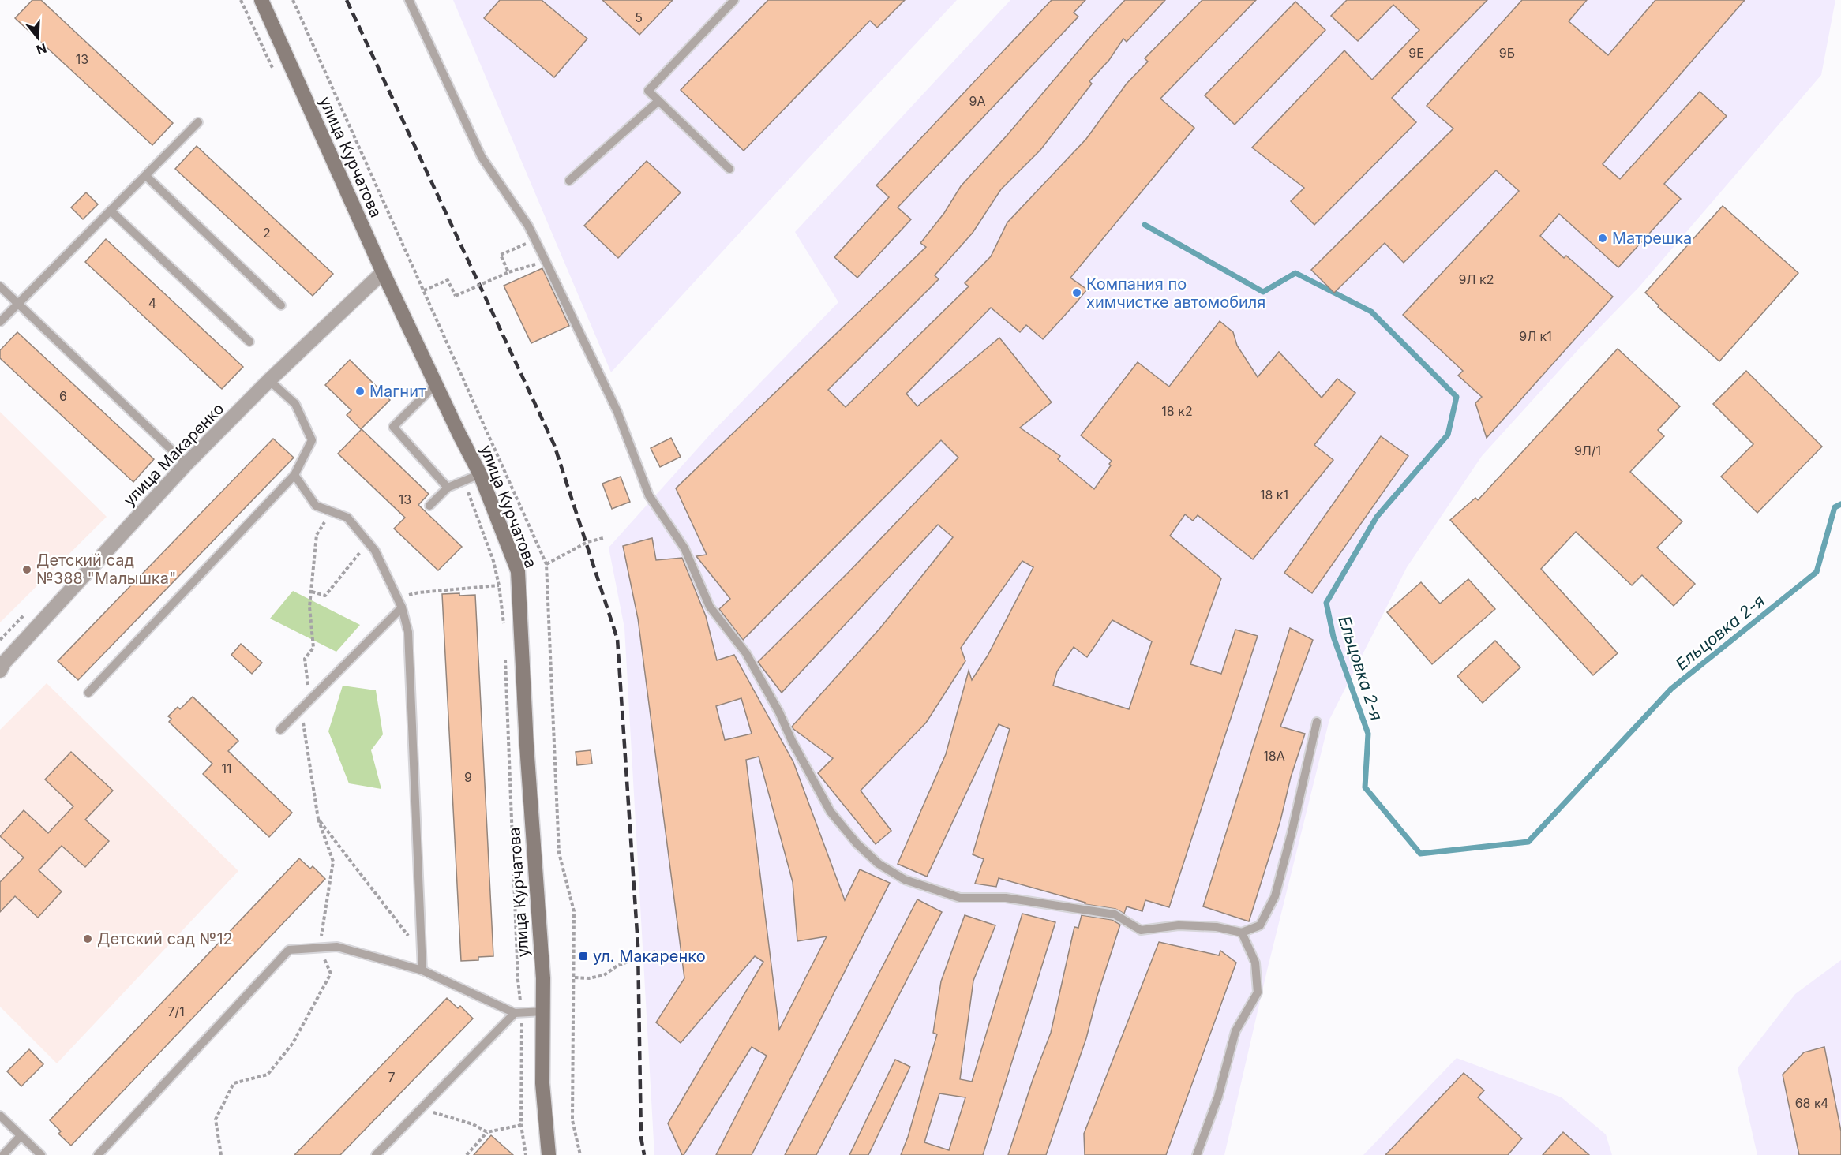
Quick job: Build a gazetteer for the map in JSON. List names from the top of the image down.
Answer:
{
  "streets": {
    "main road": ["улица Курчатова"],
    "street": ["улица Макаренко"]
  },
  "crossings": [
    ["улица Курчатова", "улица Макаренко"]
  ],
  "water": ["Ельцовка 2-я"],
  "places": {
    "other": [
      "Матрешка",
      "Компания по химчистке автомобиля",
      "Магнит",
      "Детский сад №388 \"Малышка\"",
      "Детский сад №12"
    ],
    "transit": ["ул. Макаренко"]
  },
  "house_numbers": [
    "5",
    "9Е",
    "9Б",
    "13",
    "9А",
    "2",
    "9Л к2",
    "4",
    "9Л к1",
    "6",
    "18 к2",
    "9Л/1",
    "18 к1",
    "13",
    "18А",
    "11",
    "9",
    "7/1",
    "7",
    "68 к4"
  ],
  "north": "bottom"
}
